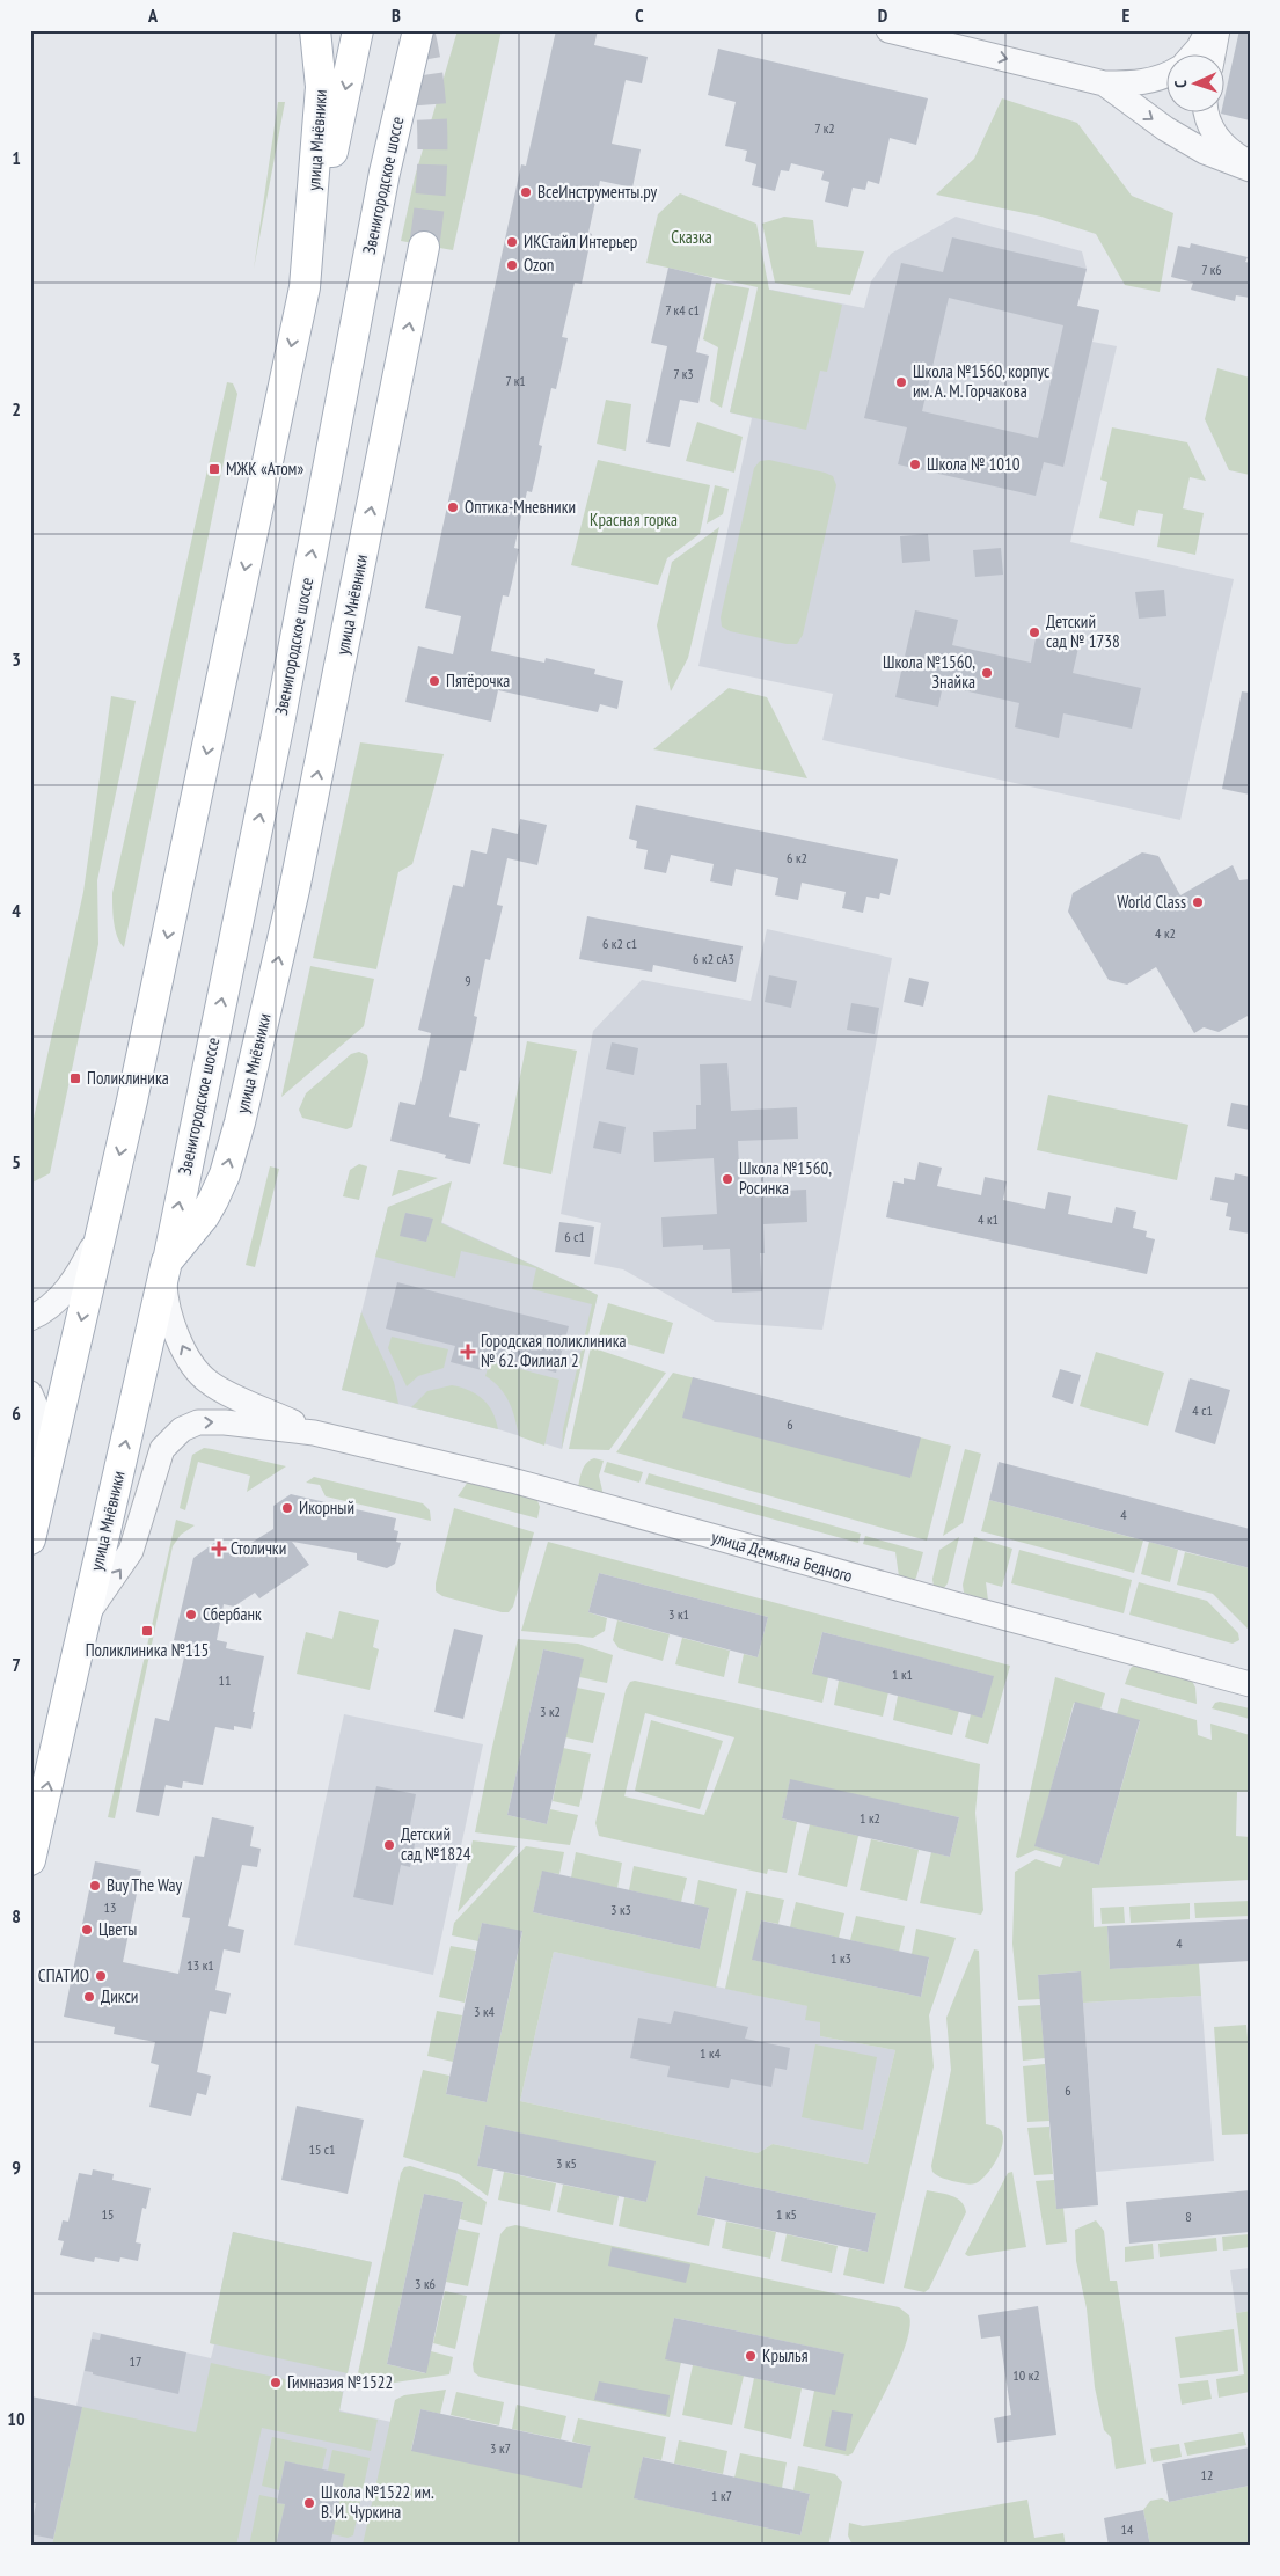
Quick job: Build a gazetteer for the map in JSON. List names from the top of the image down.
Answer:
{
  "streets": {
    "main road": ["улица Мнёвники", "Звенигородское шоссе"],
    "street": ["улица Демьяна Бедного"]
  },
  "crossings": [
    ["улица Мнёвники", "Звенигородское шоссе"],
    ["улица Мнёвники", "улица Демьяна Бедного"],
    ["Звенигородское шоссе", "улица Демьяна Бедного"]
  ],
  "one_way": ["Звенигородское шоссе"],
  "parks": ["Сказка", "Красная горка"],
  "places": {
    "other": [
      "ВсеИнструменты.ру",
      "ИКСтайл Интерьер",
      "Ozon",
      "Школа №1560, корпус им. А. М. Горчакова",
      "Школа № 1010",
      "Оптика-Мневники",
      "Детский сад № 1738",
      "Школа №1560, Знайка",
      "Пятёрочка",
      "World Class",
      "Школа №1560, Росинка",
      "Икорный",
      "Сбербанк",
      "Детский сад №1824",
      "Buy The Way",
      "Цветы",
      "СПАТИО",
      "Дикси",
      "Крылья",
      "Гимназия №1522",
      "Школа №1522 им. В. И. Чуркина"
    ],
    "transit": ["МЖК «Атом»", "Поликлиника", "Поликлиника №115"],
    "health": ["Городская поликлиника № 62. Филиал 2", "Столички"]
  },
  "house_numbers": [
    "7 к2",
    "7 к6",
    "7 к4 с1",
    "7 к3",
    "7 к1",
    "6 к2",
    "4 к2",
    "6 к2 с1",
    "6 к2 сА3",
    "9",
    "4 к1",
    "6 с1",
    "4 с1",
    "6",
    "4",
    "3 к1",
    "1 к1",
    "11",
    "3 к2",
    "1 к2",
    "13",
    "3 к3",
    "4",
    "1 к3",
    "13 к1",
    "3 к4",
    "1 к4",
    "6",
    "15 с1",
    "3 к5",
    "15",
    "1 к5",
    "8",
    "3 к6",
    "17",
    "10 к2",
    "3 к7",
    "12",
    "1 к7",
    "14"
  ],
  "north": "left",
  "grid": {
    "columns": [
      "A",
      "B",
      "C",
      "D",
      "E"
    ],
    "rows": [
      "1",
      "2",
      "3",
      "4",
      "5",
      "6",
      "7",
      "8",
      "9",
      "10"
    ]
  }
}
